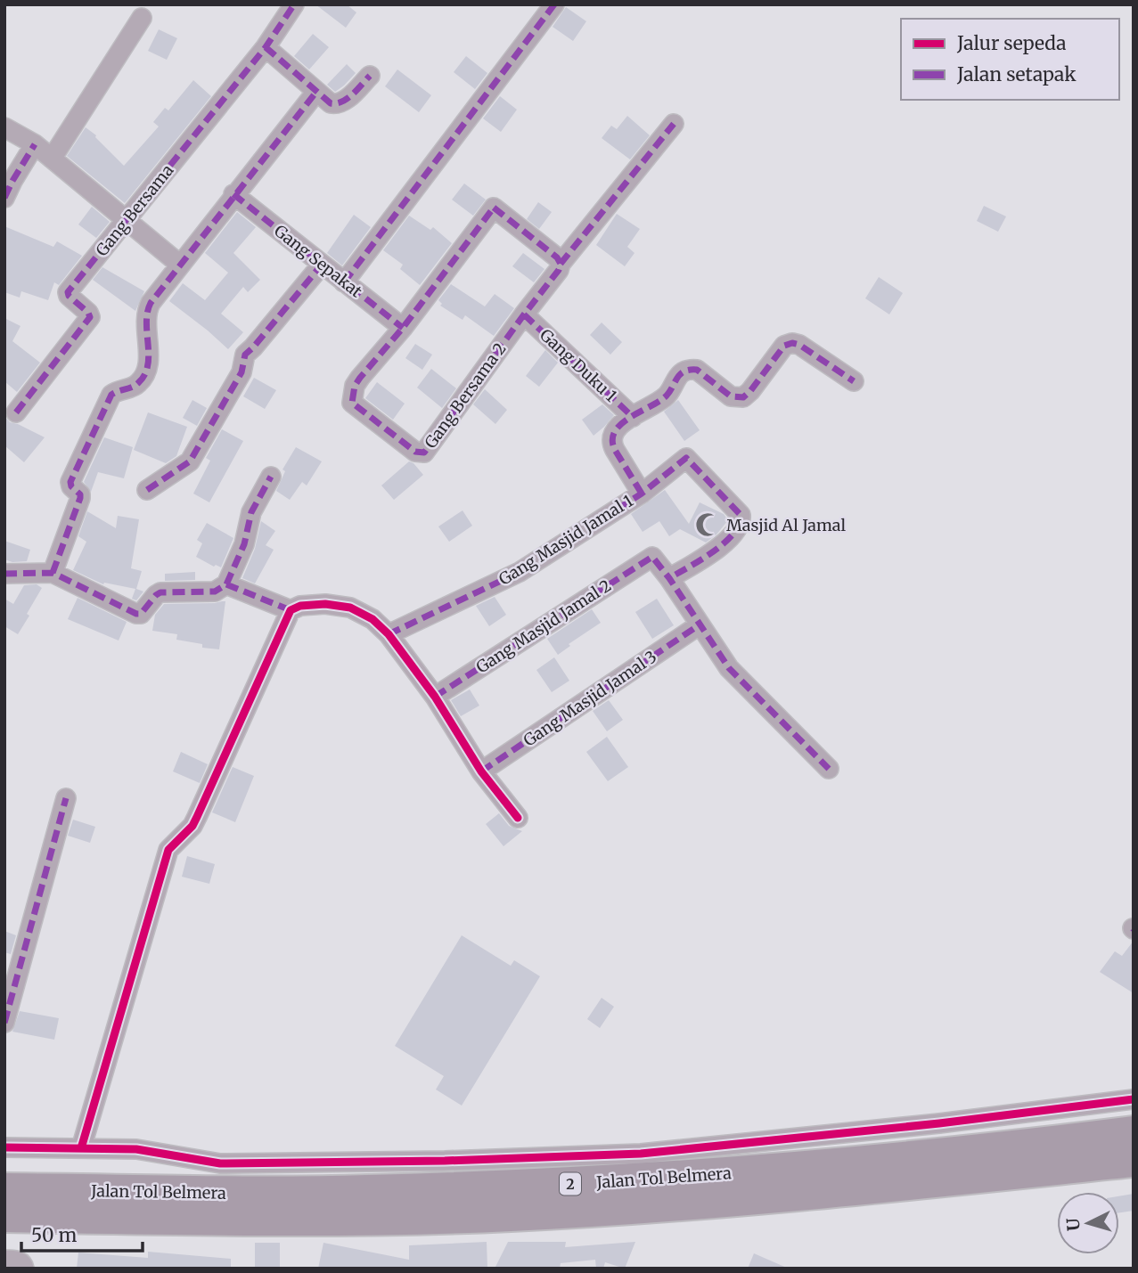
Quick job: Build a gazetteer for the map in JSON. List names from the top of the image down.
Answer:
{
  "streets": {
    "highway": ["Jalan Tol Belmera", "2"],
    "street": [
      "Gang Bersama",
      "Gang Sepakat",
      "Gang Duku 1",
      "Gang Bersama 2",
      "Gang Masjid Jamal 1",
      "Gang Masjid Jamal 2",
      "Gang Masjid Jamal 3"
    ]
  },
  "crossings": [
    ["Gang Sepakat", "Gang Bersama 2"],
    ["Gang Duku 1", "Gang Bersama 2"],
    ["Gang Masjid Jamal 1", "Gang Masjid Jamal 2"]
  ],
  "places": {
    "mosque": ["Masjid Al Jamal"]
  },
  "legend": ["Jalur sepeda", "Jalan setapak"],
  "scale_bar": "50 m",
  "north": "left"
}
